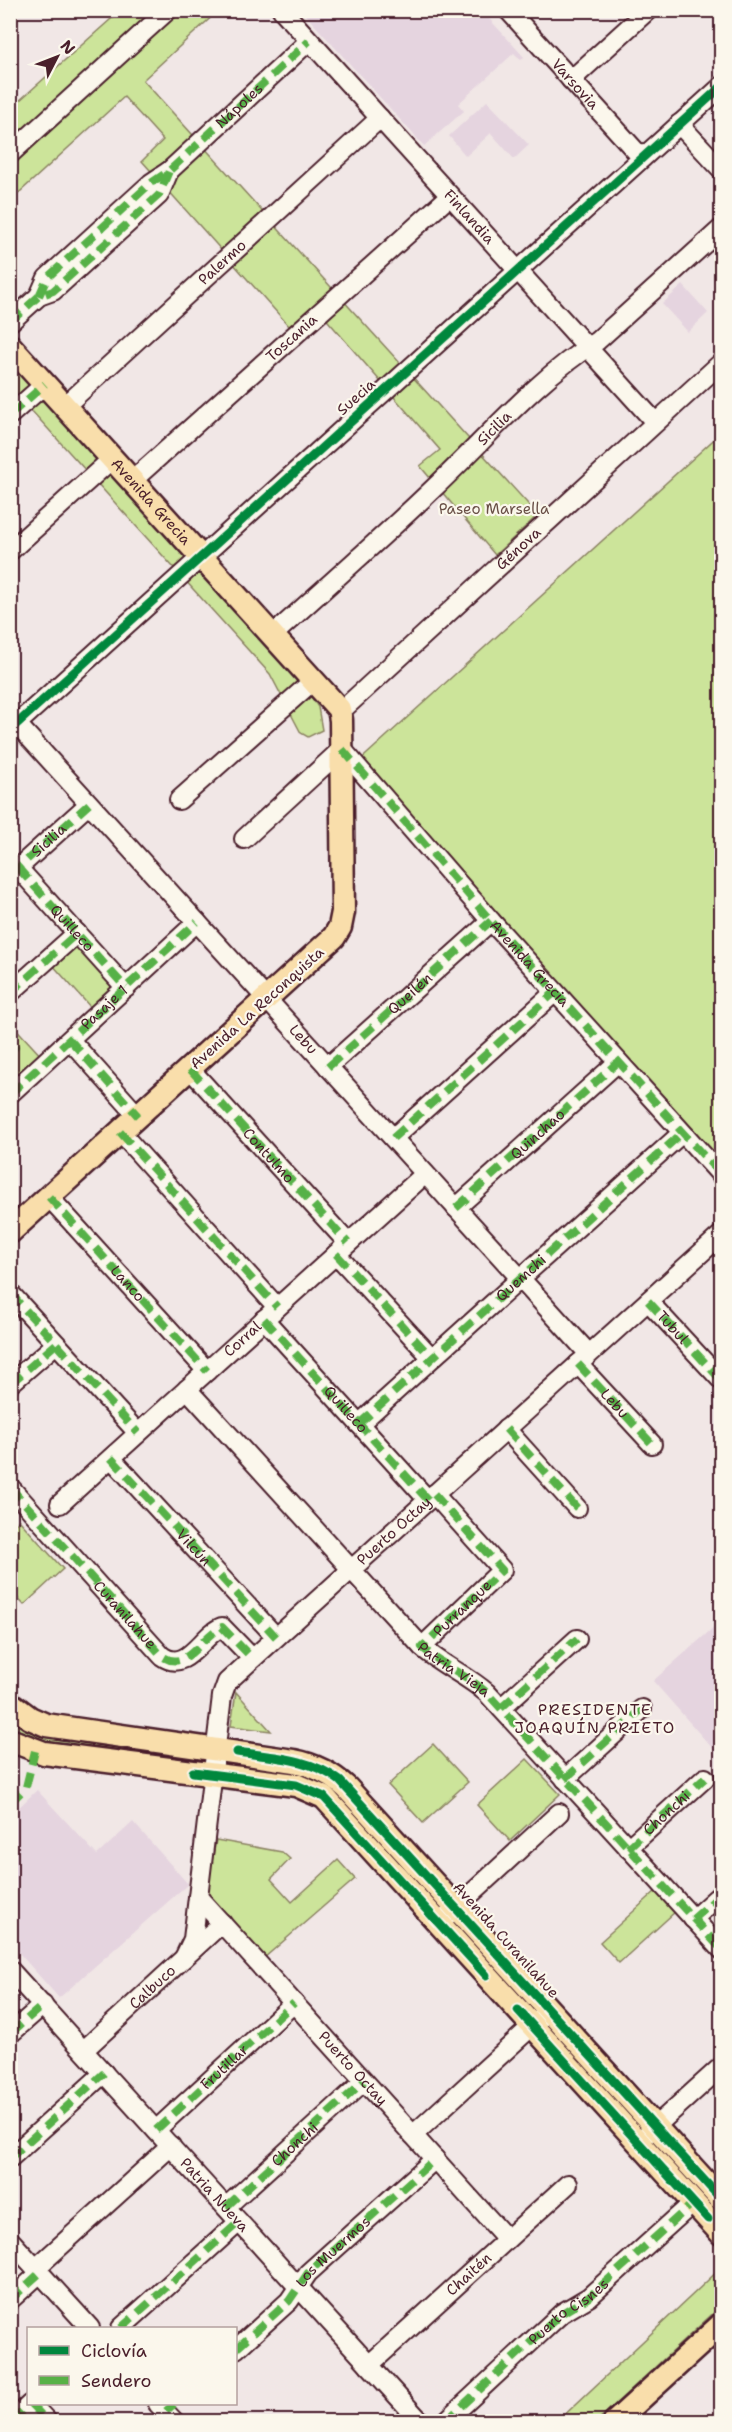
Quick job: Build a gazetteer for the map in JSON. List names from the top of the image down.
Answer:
{
  "streets": {
    "main road": ["Avenida Grecia", "Avenida La Reconquista", "Avenida Curanilahue"],
    "street": [
      "Varsovia",
      "Nápoles",
      "Finlandia",
      "Palermo",
      "Toscania",
      "Suecia",
      "Sicilia",
      "Génova",
      "Quilleco",
      "Queilén",
      "Pasaje 1",
      "Lebu",
      "Quinchao",
      "Contulmo",
      "Quemchi",
      "Lanco",
      "Tubul",
      "Corral",
      "Puerto Octay",
      "Vilcún",
      "Purranque",
      "Curanilahue",
      "Patria Vieja",
      "Chonchi",
      "Calbuco",
      "Frutillar",
      "Patria Nueva",
      "Los Muermos",
      "Chaitén",
      "Puerto Cisnes"
    ]
  },
  "crossings": [
    ["Varsovia", "Suecia"],
    ["Nápoles", "Finlandia"],
    ["Finlandia", "Palermo"],
    ["Finlandia", "Toscania"],
    ["Finlandia", "Suecia"],
    ["Finlandia", "Sicilia"],
    ["Finlandia", "Génova"],
    ["Palermo", "Avenida Grecia"],
    ["Toscania", "Avenida Grecia"],
    ["Suecia", "Avenida Grecia"],
    ["Suecia", "Lebu"],
    ["Sicilia", "Avenida Grecia"],
    ["Sicilia", "Quilleco"],
    ["Sicilia", "Lebu"],
    ["Avenida Grecia", "Génova"],
    ["Avenida Grecia", "Queilén"],
    ["Avenida Grecia", "Avenida La Reconquista"],
    ["Avenida Grecia", "Quinchao"],
    ["Avenida Grecia", "Quemchi"],
    ["Génova", "Avenida La Reconquista"],
    ["Quilleco", "Pasaje 1"],
    ["Quilleco", "Avenida La Reconquista"],
    ["Quilleco", "Quemchi"],
    ["Quilleco", "Corral"],
    ["Quilleco", "Puerto Octay"],
    ["Quilleco", "Purranque"],
    ["Queilén", "Lebu"],
    ["Pasaje 1", "Lebu"],
    ["Avenida La Reconquista", "Lebu"],
    ["Avenida La Reconquista", "Contulmo"],
    ["Avenida La Reconquista", "Lanco"],
    ["Lebu", "Quinchao"],
    ["Lebu", "Quemchi"],
    ["Lebu", "Corral"],
    ["Lebu", "Puerto Octay"],
    ["Contulmo", "Quemchi"],
    ["Contulmo", "Corral"],
    ["Lanco", "Corral"],
    ["Tubul", "Puerto Octay"],
    ["Corral", "Vilcún"],
    ["Corral", "Patria Vieja"],
    ["Puerto Octay", "Vilcún"],
    ["Puerto Octay", "Curanilahue"],
    ["Puerto Octay", "Patria Vieja"],
    ["Puerto Octay", "Chonchi"],
    ["Puerto Octay", "Avenida Curanilahue"],
    ["Puerto Octay", "Calbuco"],
    ["Puerto Octay", "Frutillar"],
    ["Puerto Octay", "Los Muermos"],
    ["Puerto Octay", "Chaitén"],
    ["Purranque", "Patria Vieja"],
    ["Patria Vieja", "Chonchi"],
    ["Chonchi", "Patria Nueva"],
    ["Calbuco", "Patria Nueva"],
    ["Frutillar", "Patria Nueva"],
    ["Patria Nueva", "Los Muermos"],
    ["Patria Nueva", "Chaitén"]
  ],
  "districts": ["PRESIDENTE JOAQUÍN PRIETO"],
  "parks": ["Paseo Marsella"],
  "legend": ["Ciclovía", "Sendero"],
  "north": "top right"
}
